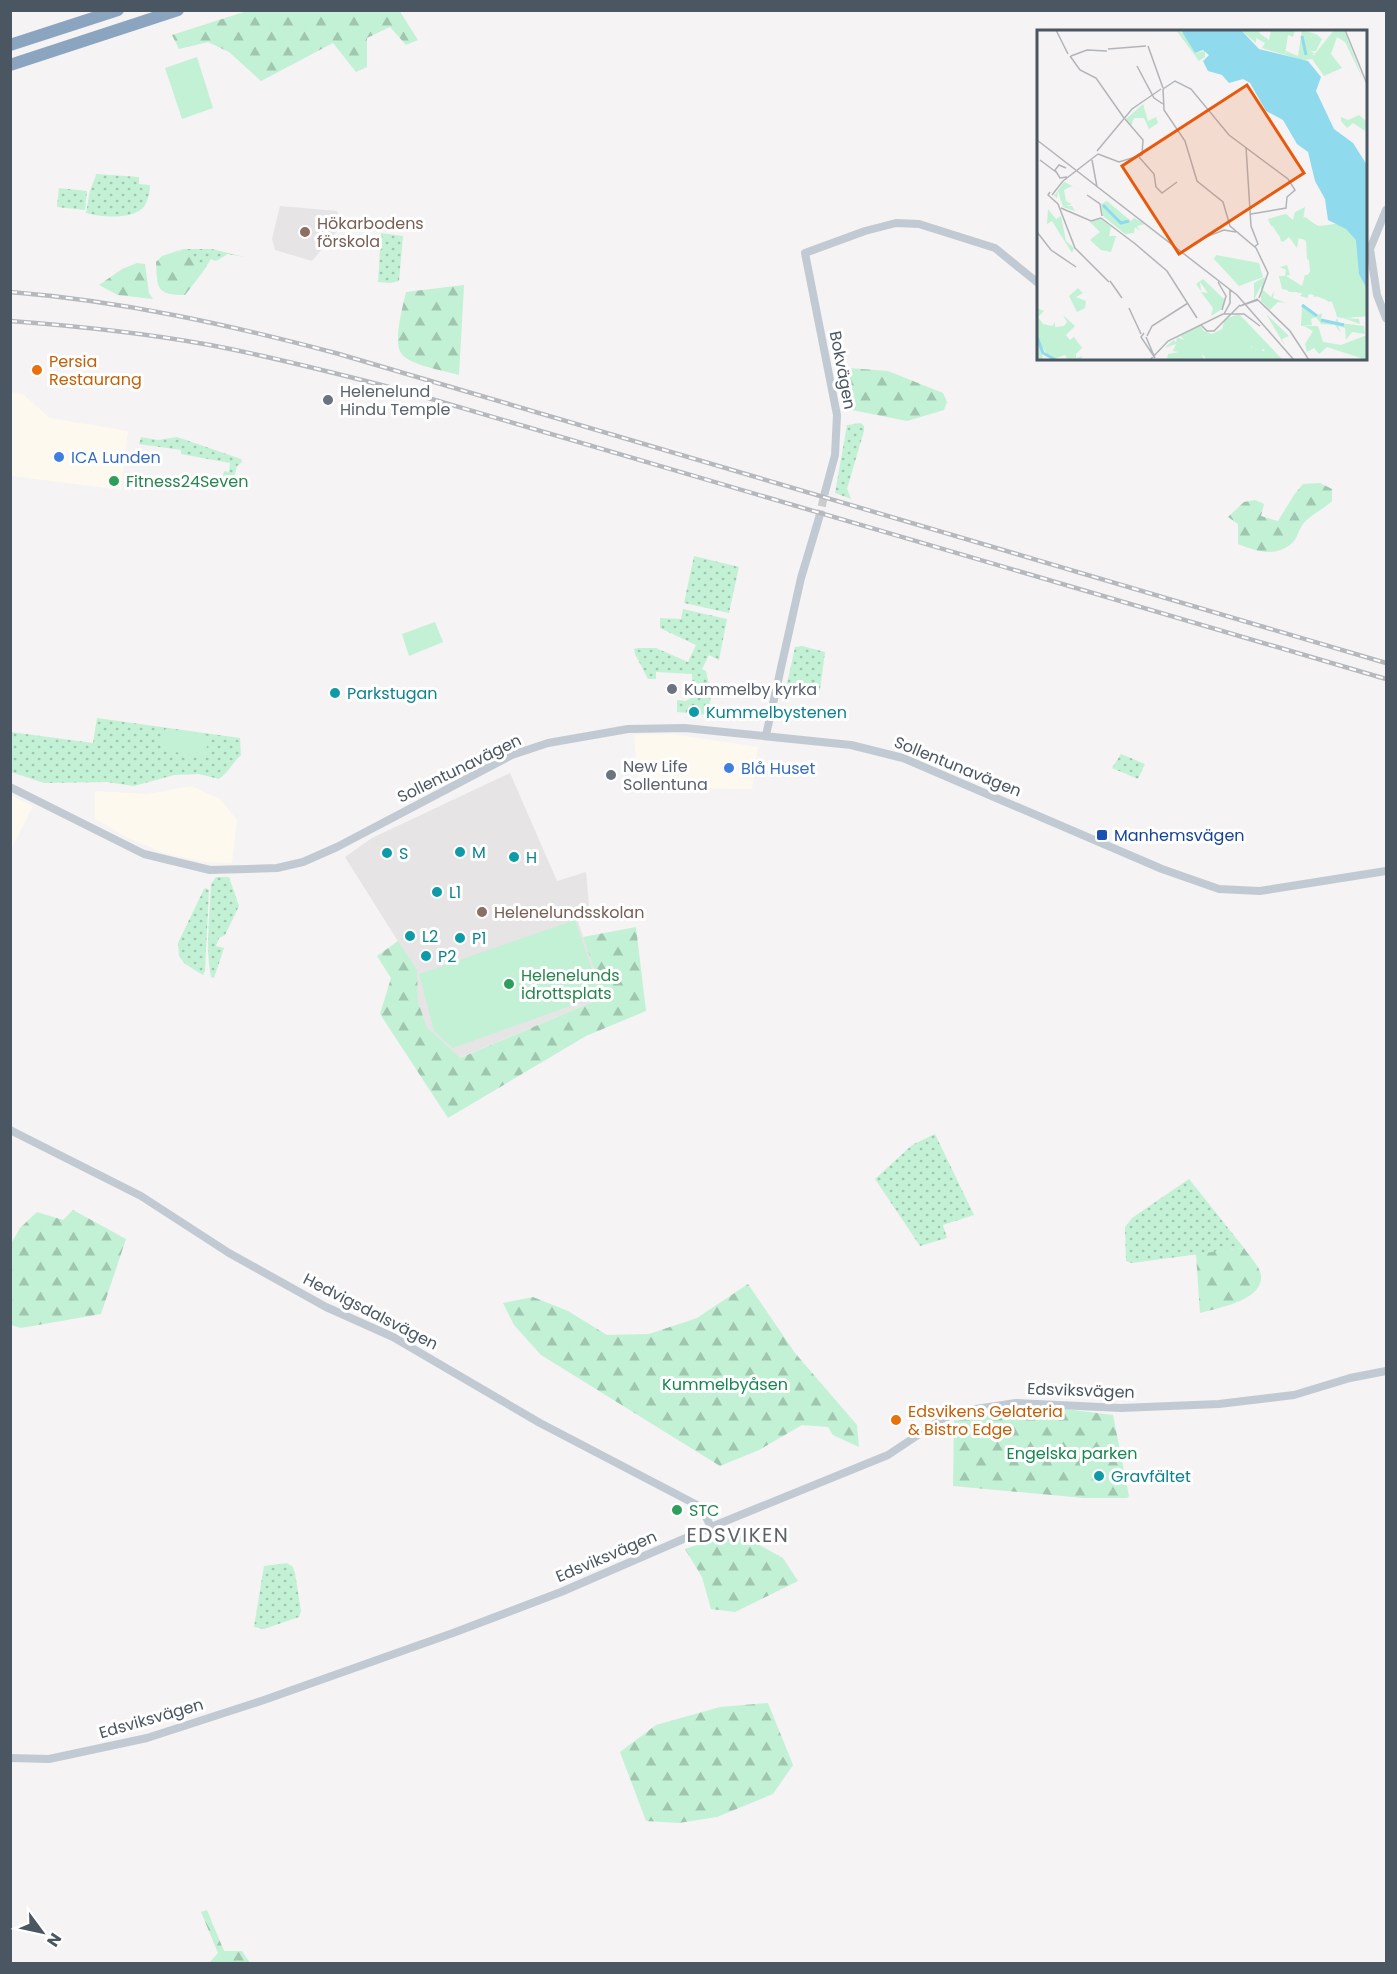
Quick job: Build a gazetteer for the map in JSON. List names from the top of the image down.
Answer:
{
  "streets": {
    "street": [
      "Bokvägen",
      "Sollentunavägen",
      "Hedvigsdalsvägen",
      "Edsviksvägen"
    ]
  },
  "crossings": [
    ["Hedvigsdalsvägen", "Edsviksvägen"]
  ],
  "districts": ["EDSVIKEN"],
  "parks": ["Kummelbyåsen", "Engelska parken"],
  "places": {
    "other": [
      "Hökarbodens förskola",
      "Persia Restaurang",
      "Helenelund Hindu Temple",
      "ICA Lunden",
      "Fitness24Seven",
      "Kummelby kyrka",
      "Parkstugan",
      "Kummelbystenen",
      "Blå Huset",
      "New Life Sollentuna",
      "M",
      "S",
      "H",
      "L1",
      "Helenelundsskolan",
      "L2",
      "P1",
      "P2",
      "Helenelunds idrottsplats",
      "Edsvikens Gelateria & Bistro Edge",
      "Gravfältet",
      "STC"
    ],
    "transit": ["Manhemsvägen"]
  },
  "north": "bottom right"
}
